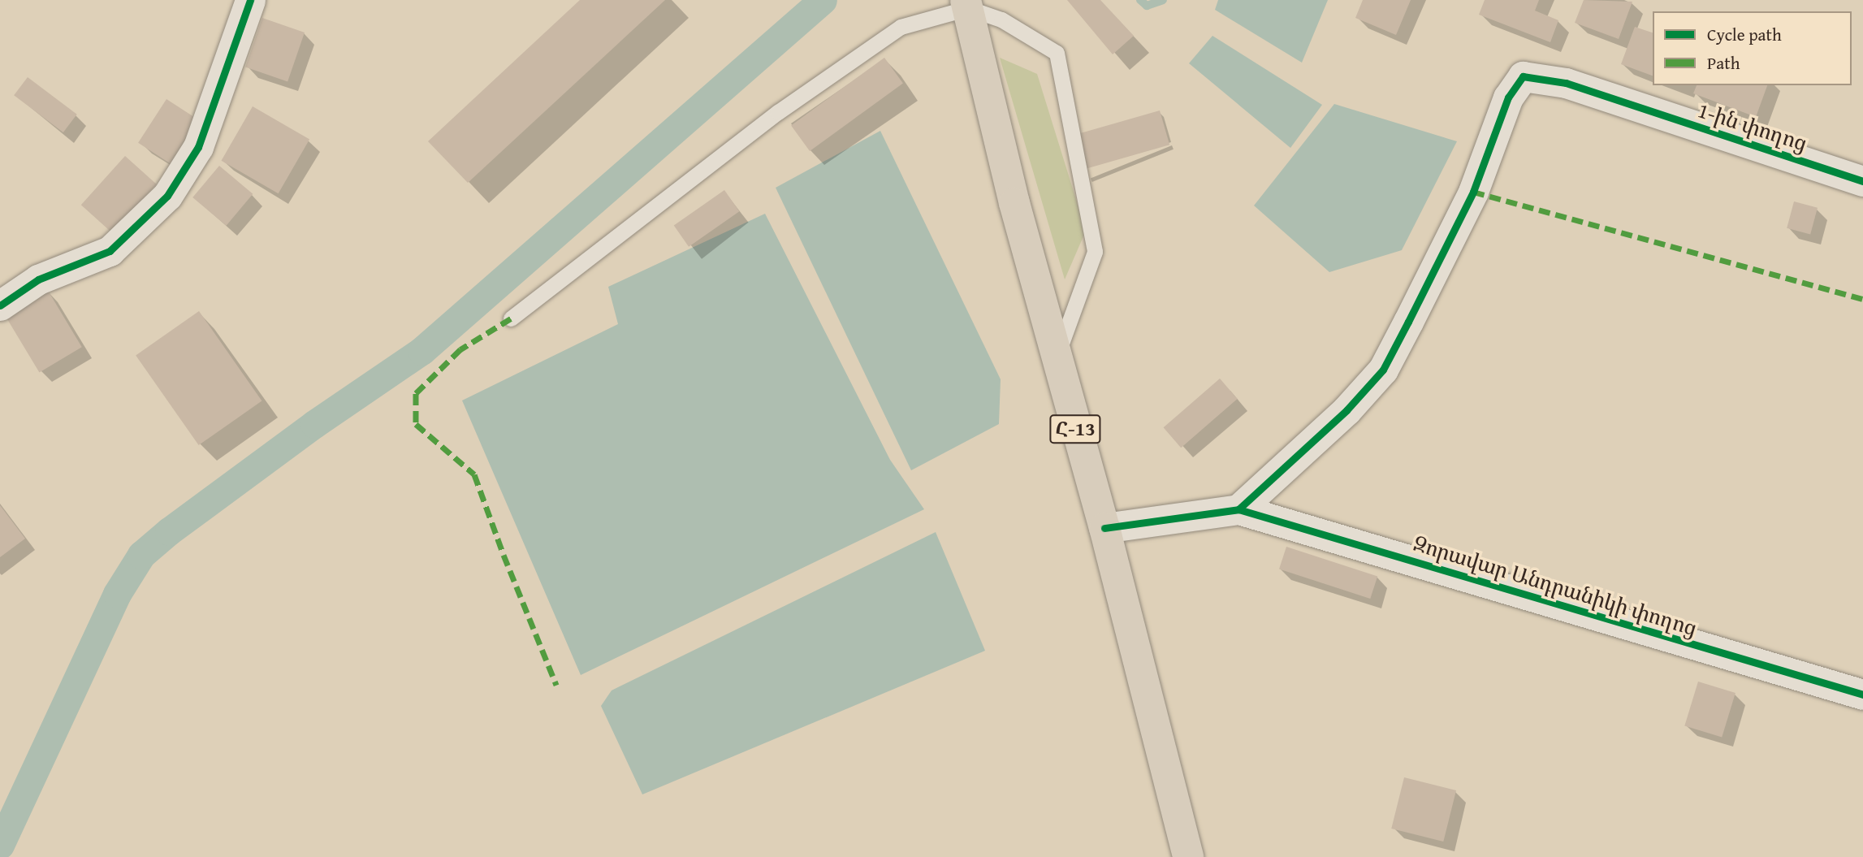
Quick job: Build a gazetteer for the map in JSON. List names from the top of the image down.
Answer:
{
  "streets": {
    "main road": ["Հ-13"],
    "street": ["1-ին փողոց", "Զորավար Անդրանիկի փողոց"]
  },
  "crossings": [
    ["1-ին փողոց", "Զորավար Անդրանիկի փողոց"]
  ],
  "legend": ["Cycle path", "Path"]
}
